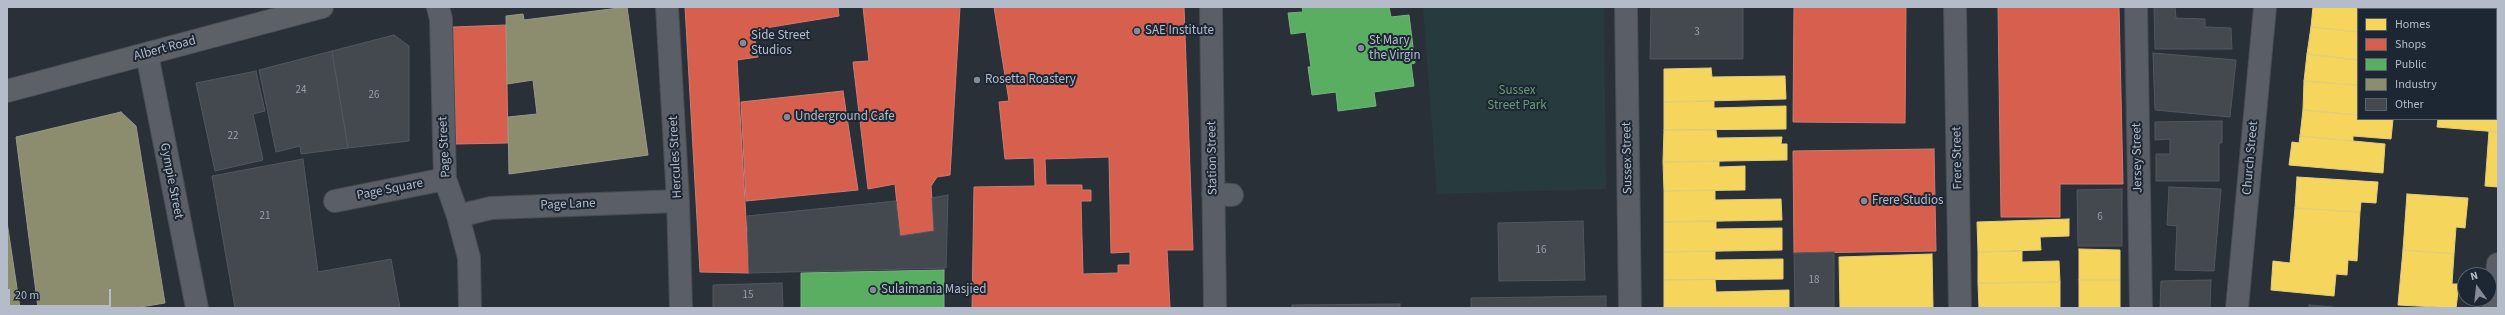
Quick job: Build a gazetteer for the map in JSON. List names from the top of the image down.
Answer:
{
  "streets": {
    "main road": ["Albert Road"],
    "street": [
      "Page Street",
      "Hercules Street",
      "Station Street",
      "Sussex Street",
      "Frere Street",
      "Jersey Street",
      "Church Street",
      "Gympie Street",
      "Page Square",
      "Page Lane"
    ]
  },
  "crossings": [
    ["Albert Road", "Gympie Street"],
    ["Page Street", "Page Square"],
    ["Page Street", "Page Lane"],
    ["Hercules Street", "Page Lane"]
  ],
  "parks": ["Sussex Street Park"],
  "places": [
    "SAE Institute",
    "Side Street Studios",
    "St Mary the Virgin",
    "Rosetta Roastery",
    "Underground Cafe",
    "Frere Studios",
    "Sulaimania Masjied"
  ],
  "house_numbers": [
    "3",
    "24",
    "26",
    "22",
    "21",
    "6",
    "16",
    "18",
    "15"
  ],
  "legend": [
    "Homes",
    "Shops",
    "Public",
    "Industry",
    "Other"
  ],
  "scale_bar": "20 m",
  "north": "top"
}
